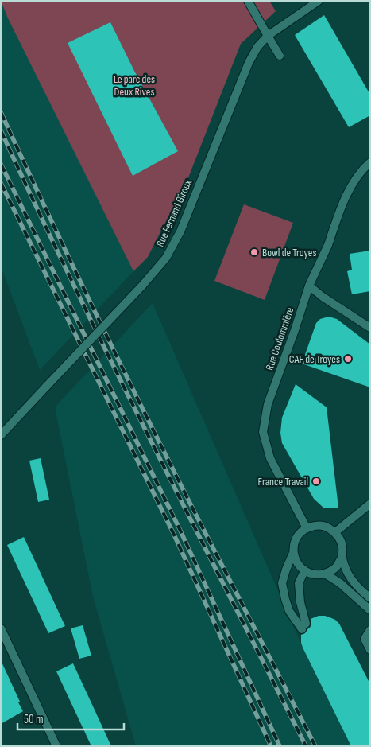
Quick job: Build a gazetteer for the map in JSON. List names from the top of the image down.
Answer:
{
  "streets": {
    "street": ["Rue Fernand Giroux", "Rue Coulommière"]
  },
  "parks": ["Le parc des Deux Rives"],
  "places": ["Bowl de Troyes", "CAF de Troyes", "France Travail"],
  "scale_bar": "50 m"
}
